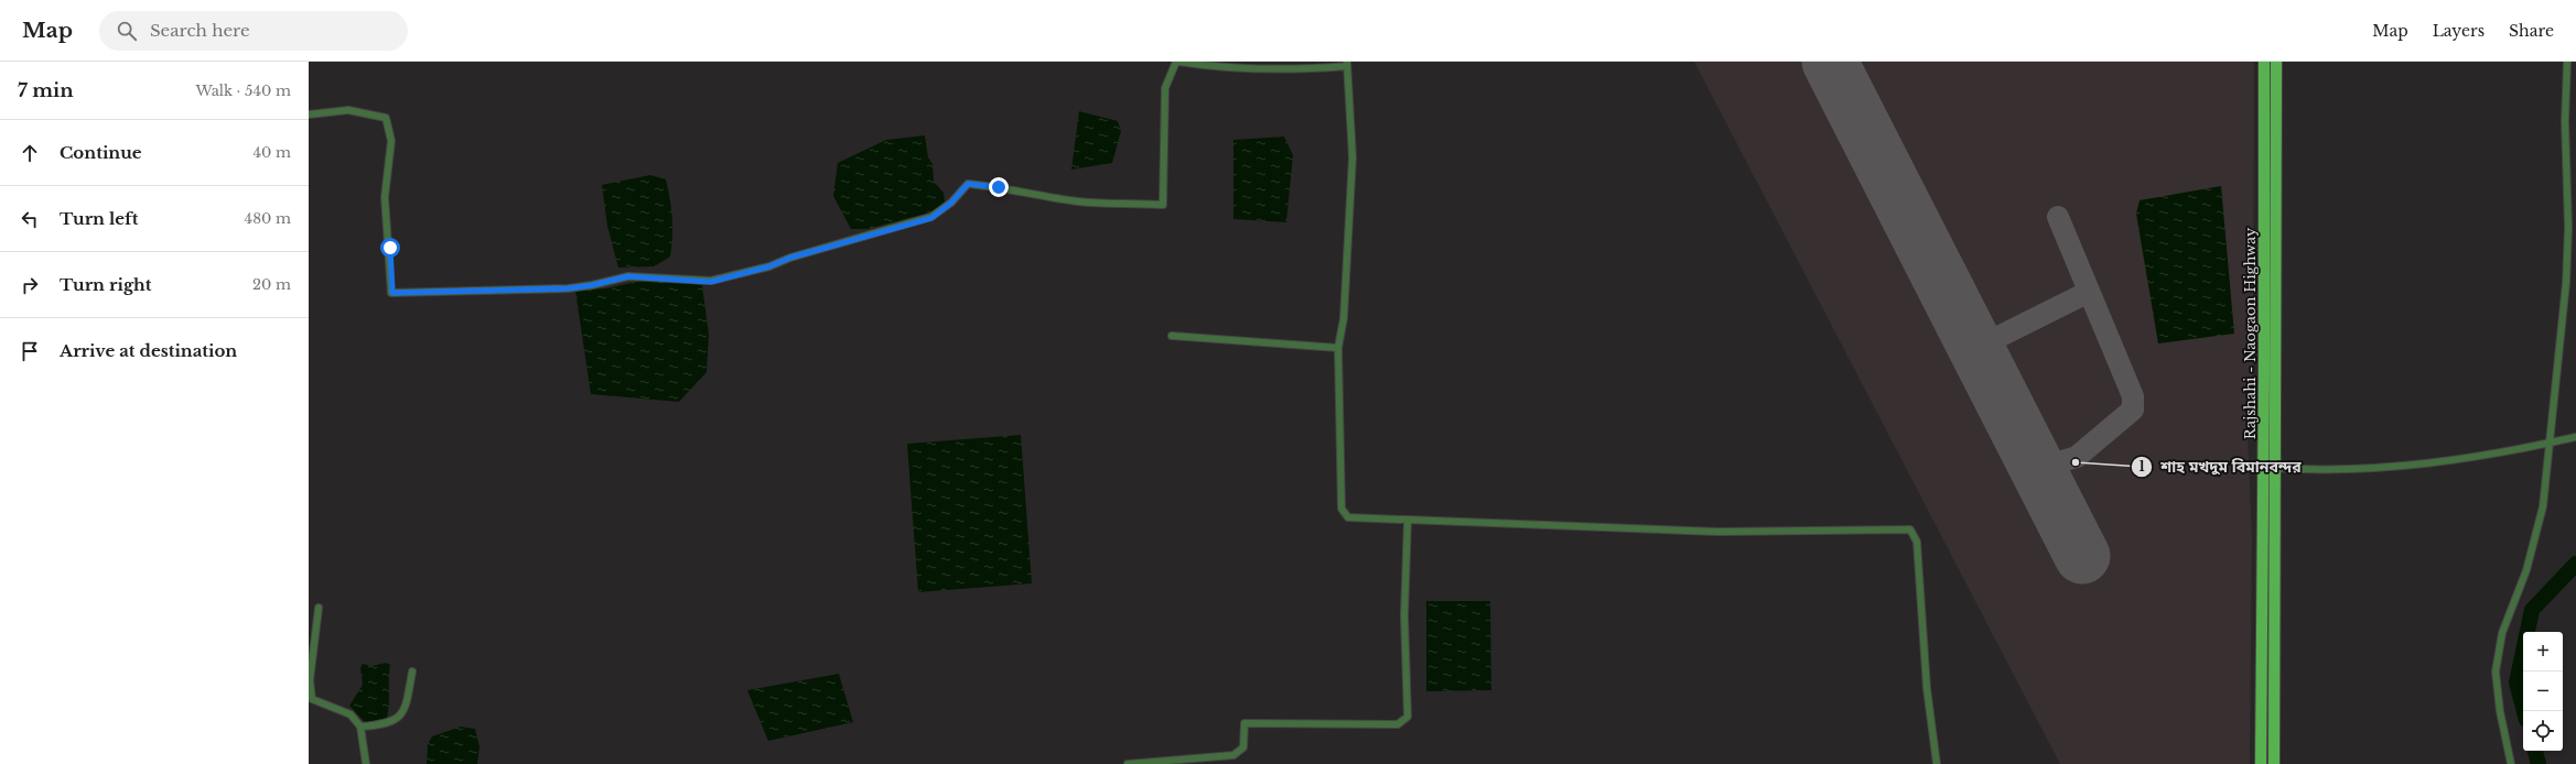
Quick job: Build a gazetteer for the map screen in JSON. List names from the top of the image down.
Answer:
{
  "streets": {
    "main road": ["Rajshahi - Naogaon Highway"]
  },
  "places": ["শাহ মখদুম বিমানবন্দর"],
  "page": {
    "header": "Map",
    "search": "Search here",
    "nav": ["Map", "Layers", "Share"],
    "heading": ["7 min", "Walk · 540 m"],
    "list": [
      ["Continue", "40 m"],
      ["Turn left", "480 m"],
      ["Turn right", "20 m"],
      "Arrive at destination"
    ],
    "map_buttons": ["+", "−"]
  }
}
